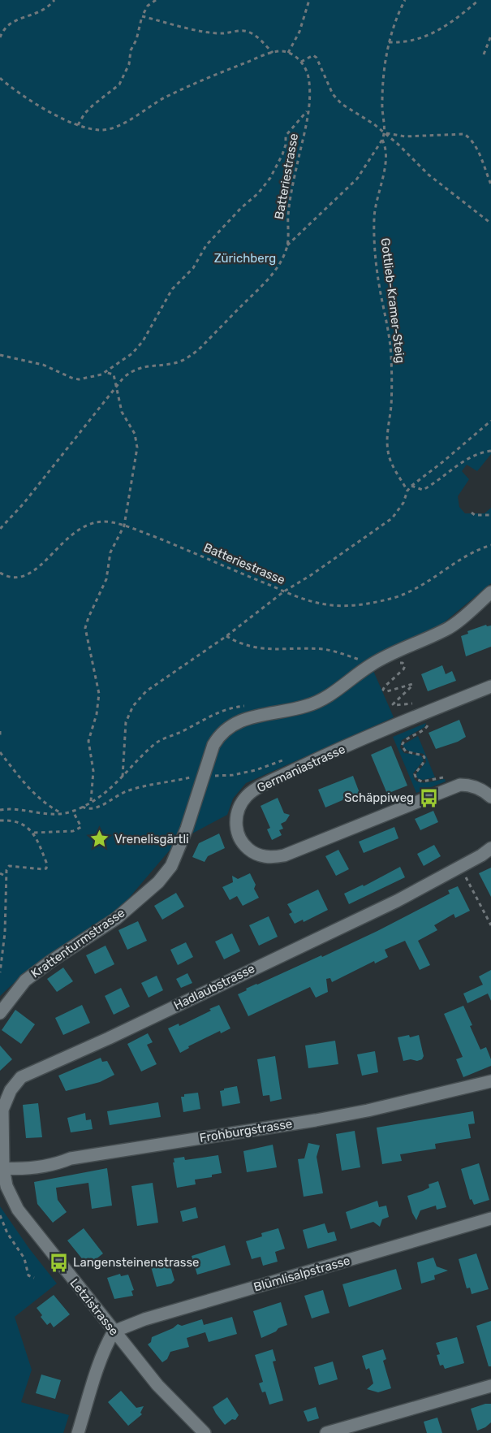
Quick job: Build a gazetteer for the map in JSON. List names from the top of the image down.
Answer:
{
  "streets": {
    "street": [
      "Germaniastrasse",
      "Krattenturmstrasse",
      "Hadlaubstrasse",
      "Frohburgstrasse",
      "Blümlisalpstrasse",
      "Letzistrasse"
    ],
    "path": ["Batteriestrasse", "Gottlieb-Kramer-Steig"]
  },
  "crossings": [
    ["Hadlaubstrasse", "Frohburgstrasse"],
    ["Hadlaubstrasse", "Letzistrasse"],
    ["Frohburgstrasse", "Letzistrasse"],
    ["Blümlisalpstrasse", "Letzistrasse"]
  ],
  "parks": ["Zürichberg"],
  "places": {
    "bus stop": ["Schäppiweg", "Langensteinenstrasse"],
    "place": ["Vrenelisgärtli"]
  }
}
